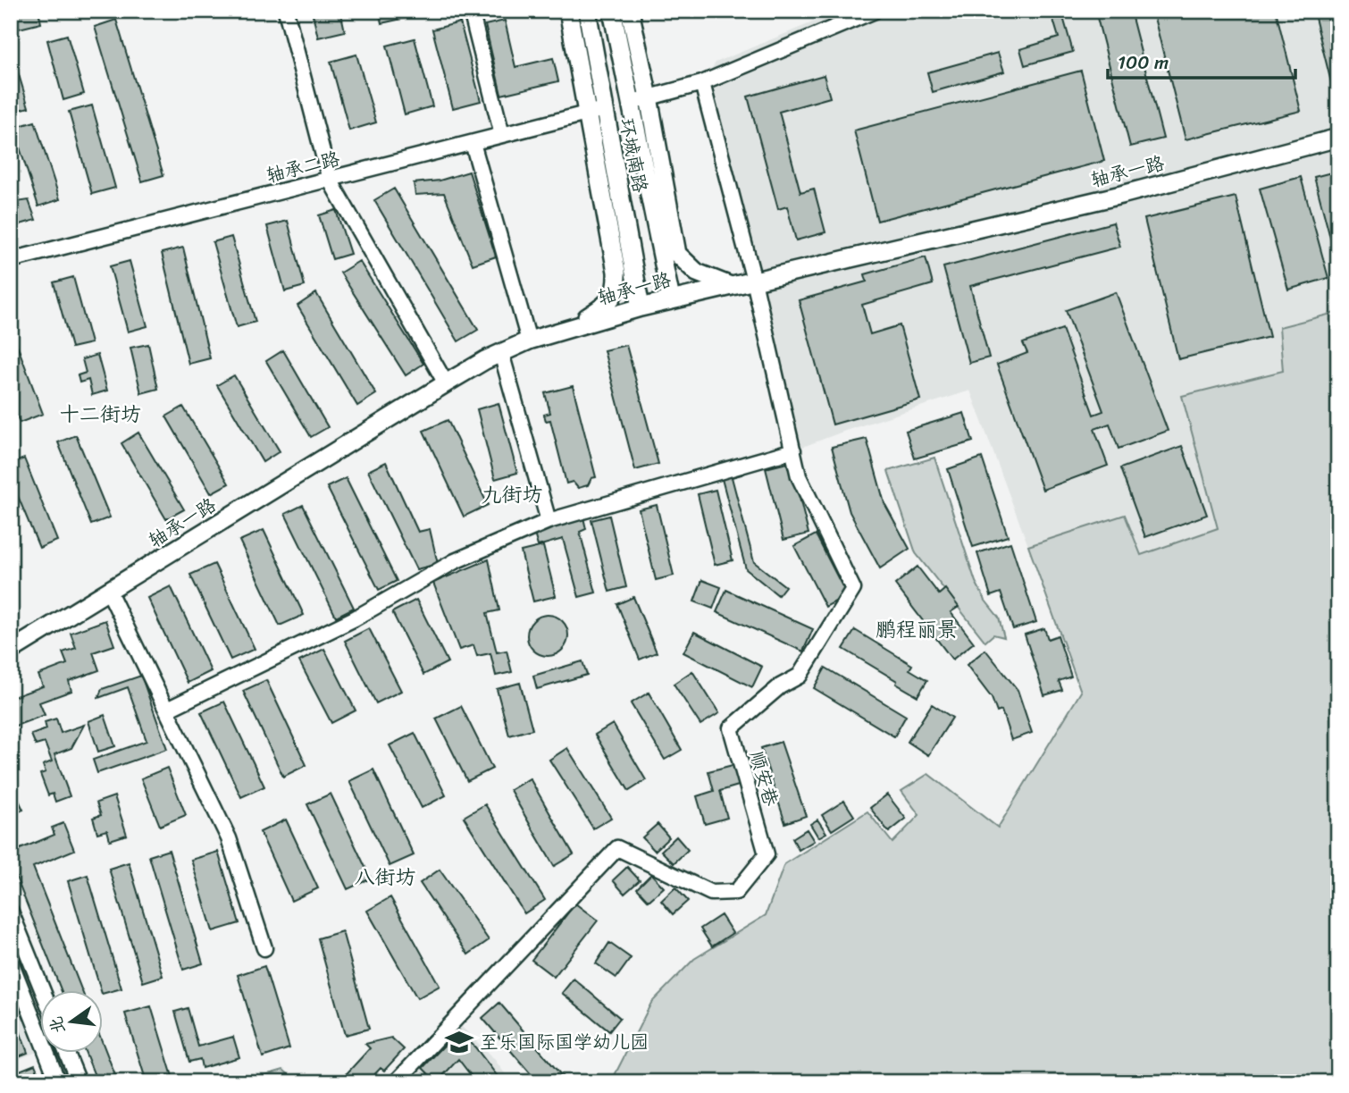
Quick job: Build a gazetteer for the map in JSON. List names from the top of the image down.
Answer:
{
  "streets": {
    "street": [
      "环城南路",
      "轴承二路",
      "轴承一路",
      "顺安巷"
    ]
  },
  "crossings": [
    ["环城南路", "轴承二路"],
    ["环城南路", "轴承一路"],
    ["轴承一路", "顺安巷"]
  ],
  "districts": [
    "十二街坊",
    "九街坊",
    "鹏程丽景",
    "八街坊"
  ],
  "places": {
    "school or university": ["至乐国际国学幼儿园"]
  },
  "scale_bar": "100 m",
  "north": "left"
}
